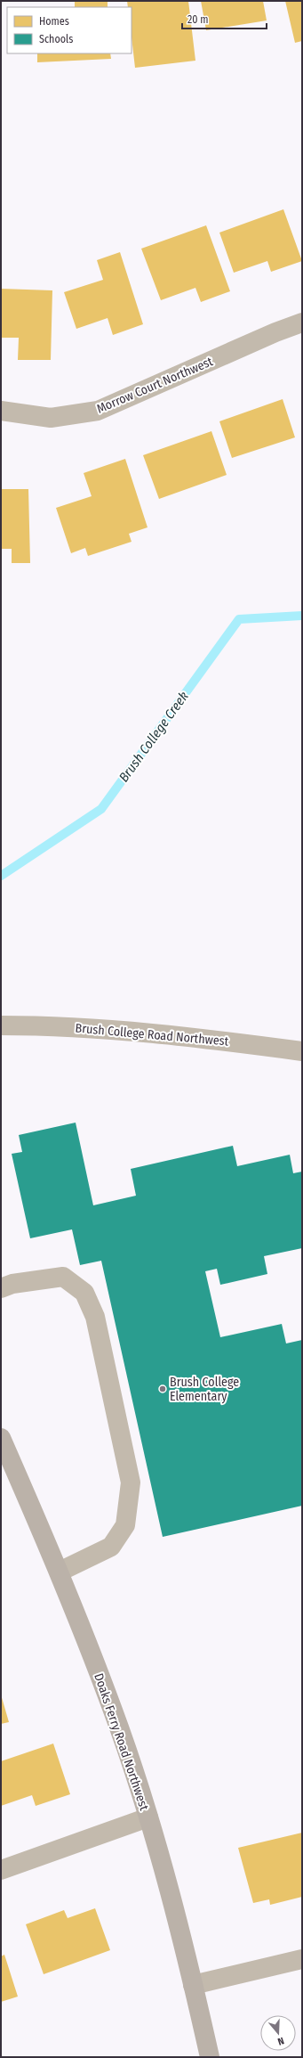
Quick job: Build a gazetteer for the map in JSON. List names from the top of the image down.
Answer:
{
  "streets": {
    "main road": ["Doaks Ferry Road Northwest"],
    "street": ["Morrow Court Northwest", "Brush College Road Northwest"]
  },
  "water": ["Brush College Creek"],
  "places": ["Brush College Elementary"],
  "legend": ["Homes", "Schools"],
  "scale_bar": "20 m",
  "north": "bottom"
}
